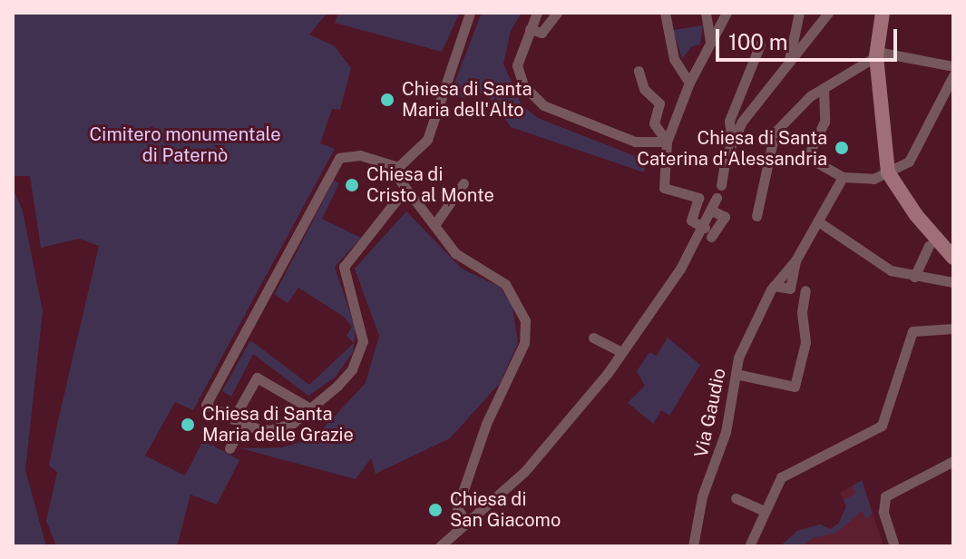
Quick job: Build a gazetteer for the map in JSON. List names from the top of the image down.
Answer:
{
  "streets": {
    "street": ["Via Gaudio"]
  },
  "parks": ["Cimitero monumentale di Paternò"],
  "places": [
    "Chiesa di Santa Maria dell'Alto",
    "Chiesa di Santa Caterina d'Alessandria",
    "Chiesa di Cristo al Monte",
    "Chiesa di Santa Maria delle Grazie",
    "Chiesa di San Giacomo"
  ],
  "scale_bar": "100 m"
}
